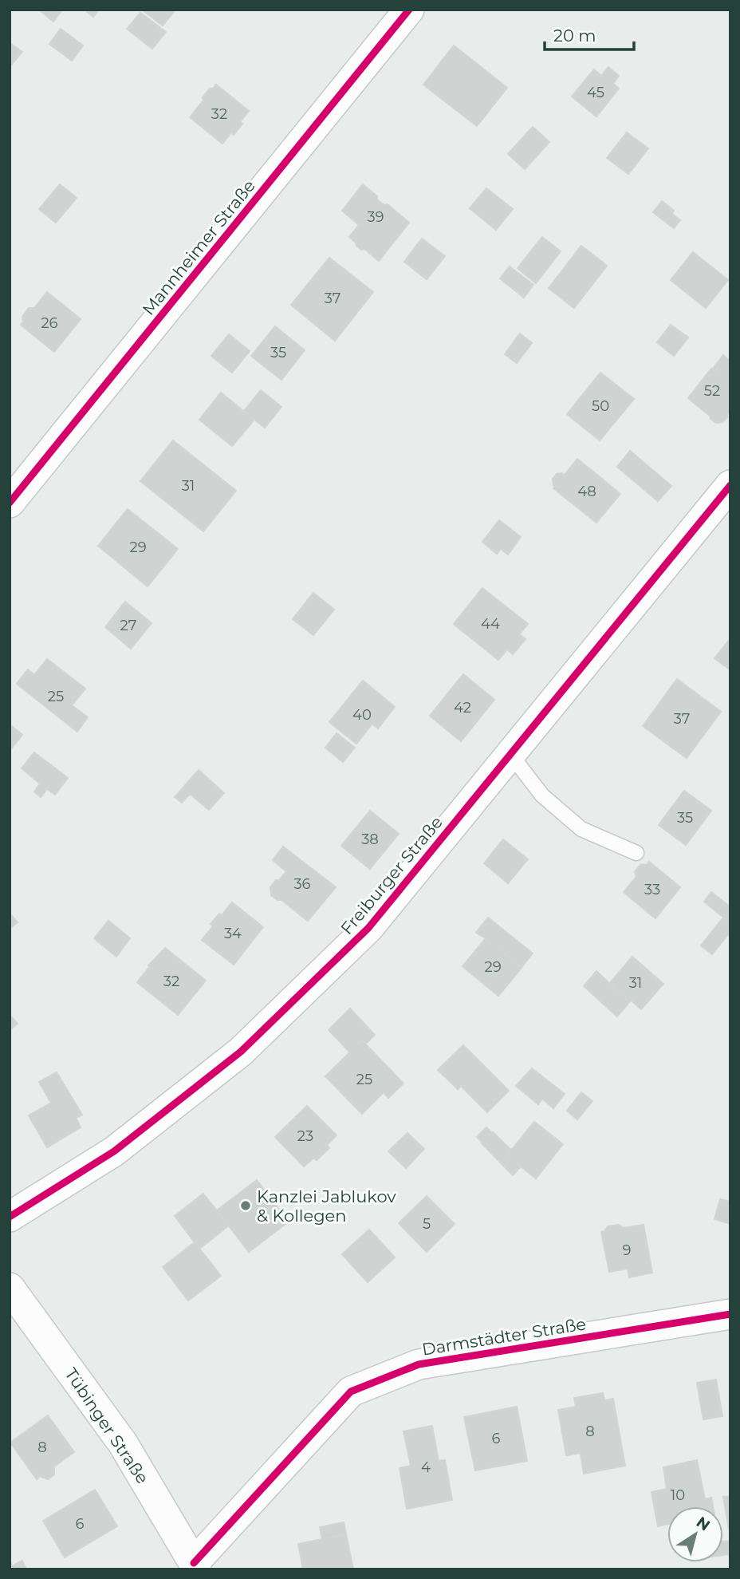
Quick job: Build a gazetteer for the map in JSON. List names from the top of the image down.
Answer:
{
  "streets": {
    "street": [
      "Mannheimer Straße",
      "Freiburger Straße",
      "Darmstädter Straße",
      "Tübinger Straße"
    ]
  },
  "crossings": [
    ["Darmstädter Straße", "Tübinger Straße"]
  ],
  "places": ["Kanzlei Jablukov & Kollegen"],
  "house_numbers": [
    "45",
    "32",
    "39",
    "37",
    "26",
    "35",
    "52",
    "50",
    "31",
    "48",
    "29",
    "44",
    "27",
    "25",
    "42",
    "40",
    "37",
    "35",
    "38",
    "36",
    "33",
    "34",
    "29",
    "32",
    "31",
    "25",
    "23",
    "5",
    "9",
    "8",
    "6",
    "8",
    "4",
    "10",
    "6"
  ],
  "scale_bar": "20 m",
  "north": "top right"
}
